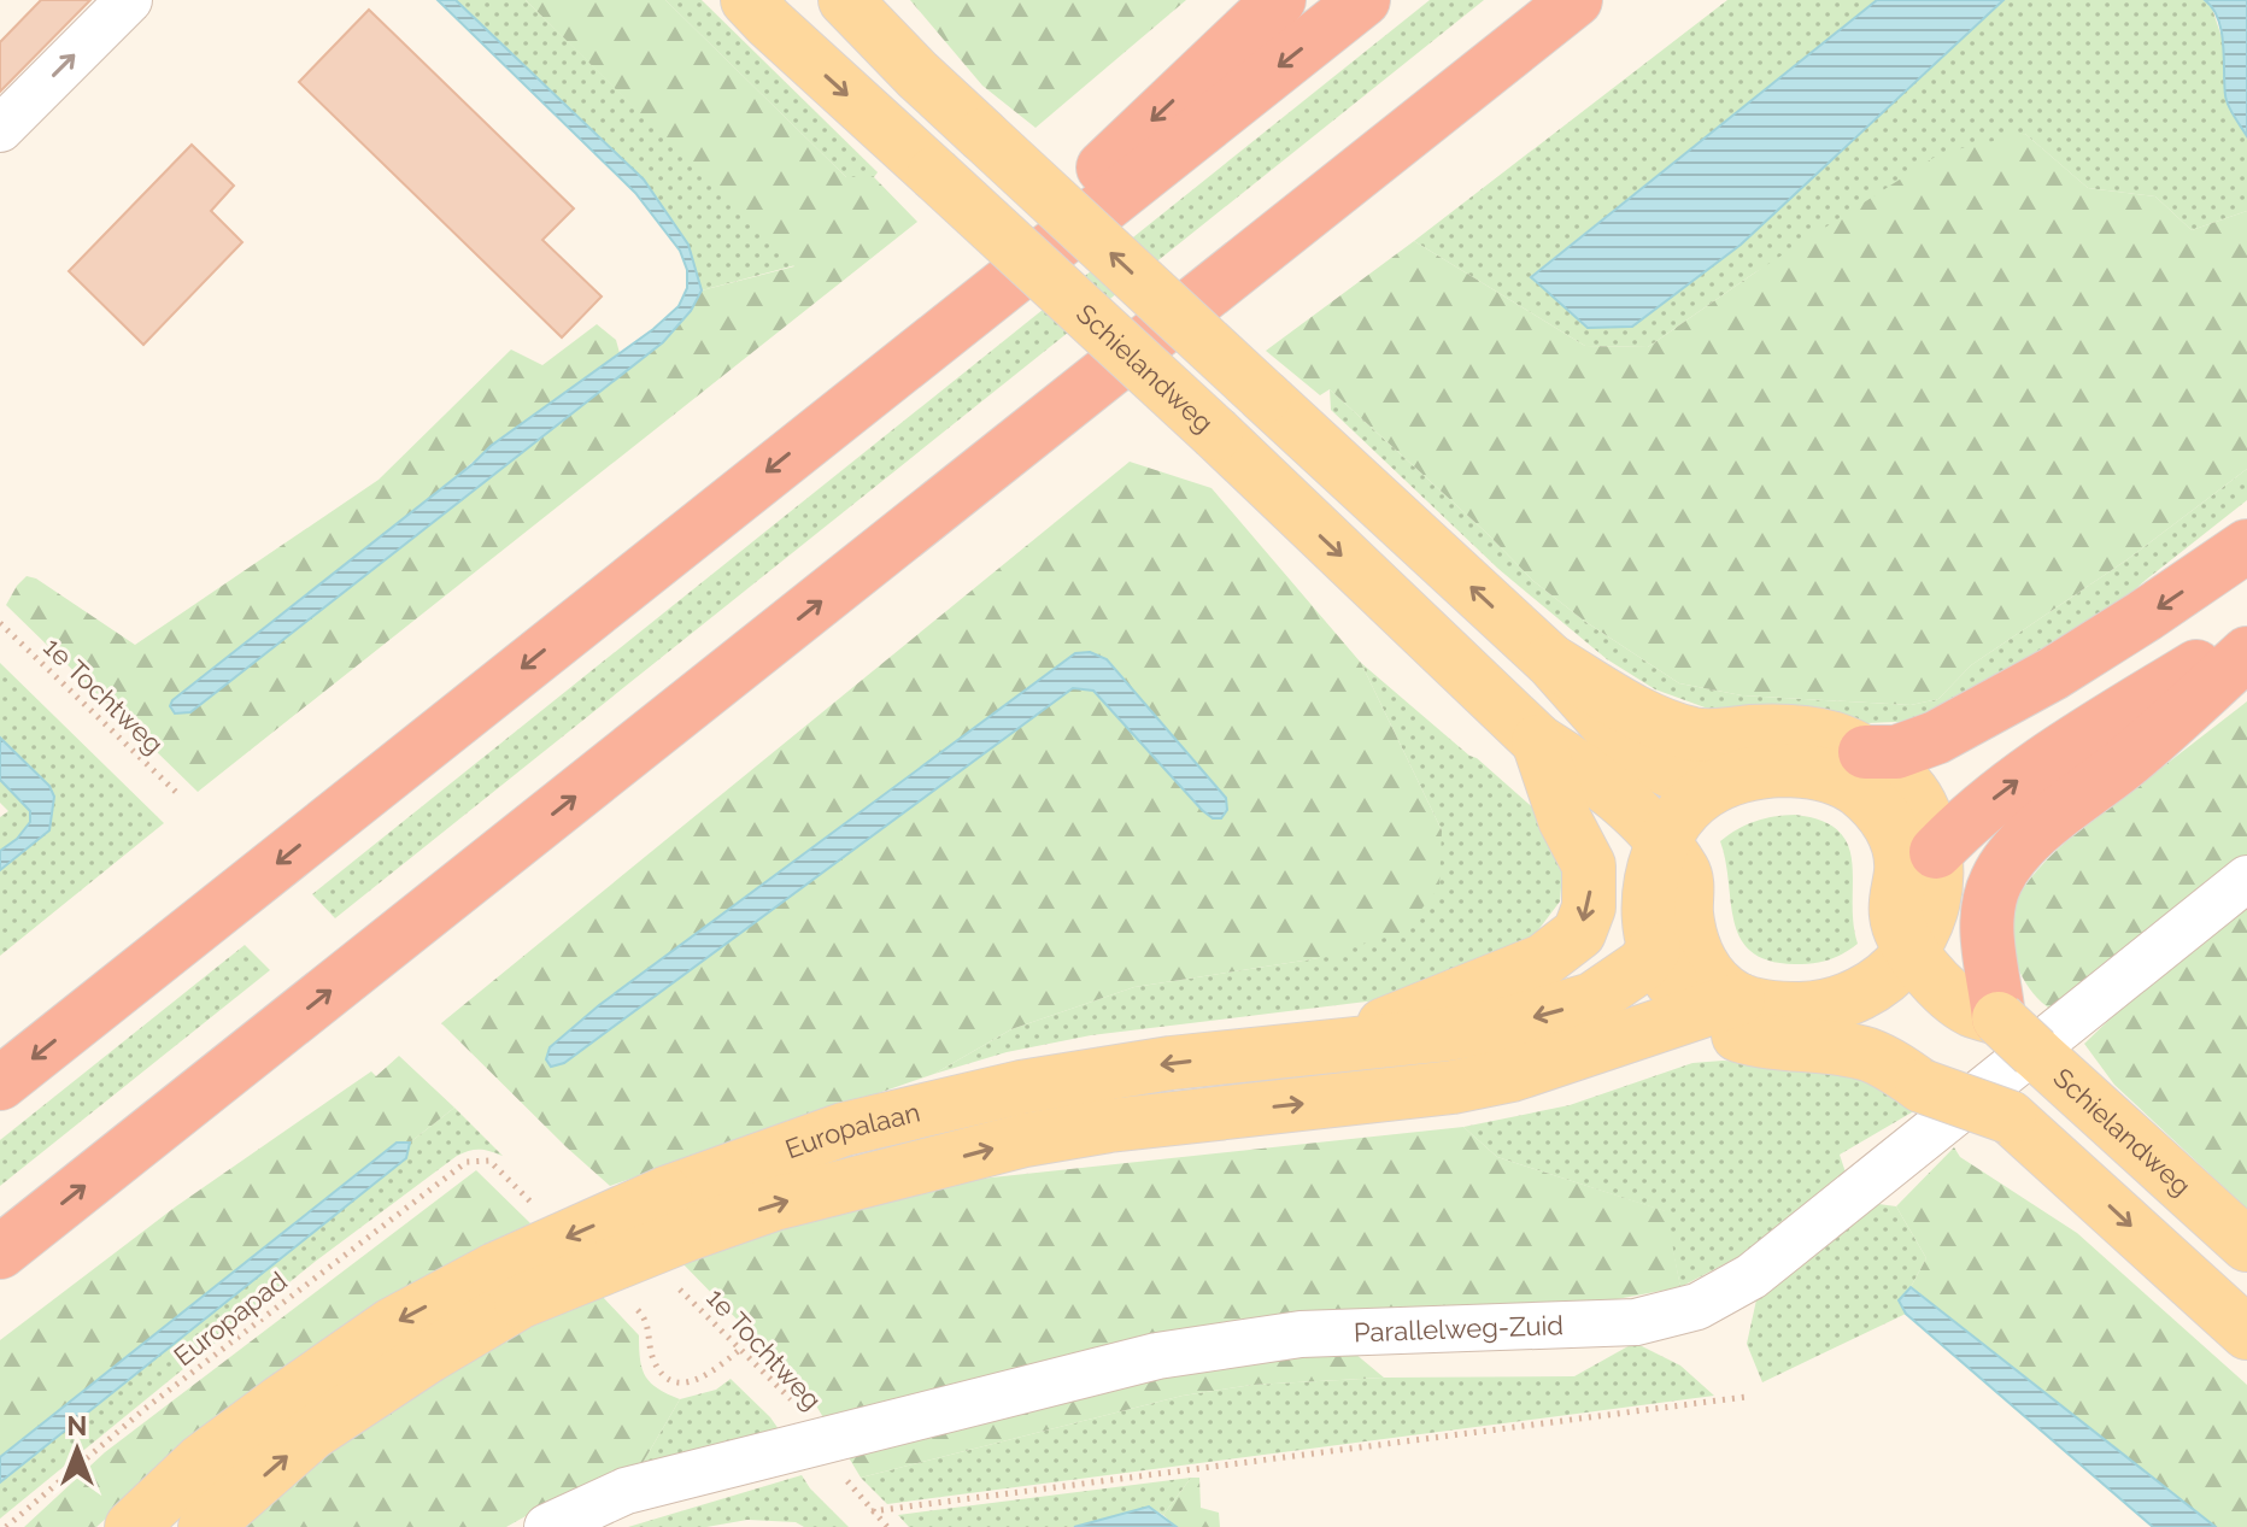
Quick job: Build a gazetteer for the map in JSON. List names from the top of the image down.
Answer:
{
  "streets": {
    "main road": ["Schielandweg", "Europalaan"],
    "street": ["Parallelweg-Zuid"],
    "path": ["1e Tochtweg", "Europapad"]
  },
  "crossings": [
    ["Schielandweg", "Europalaan"],
    ["1e Tochtweg", "Parallelweg-Zuid"]
  ],
  "north": "top"
}
